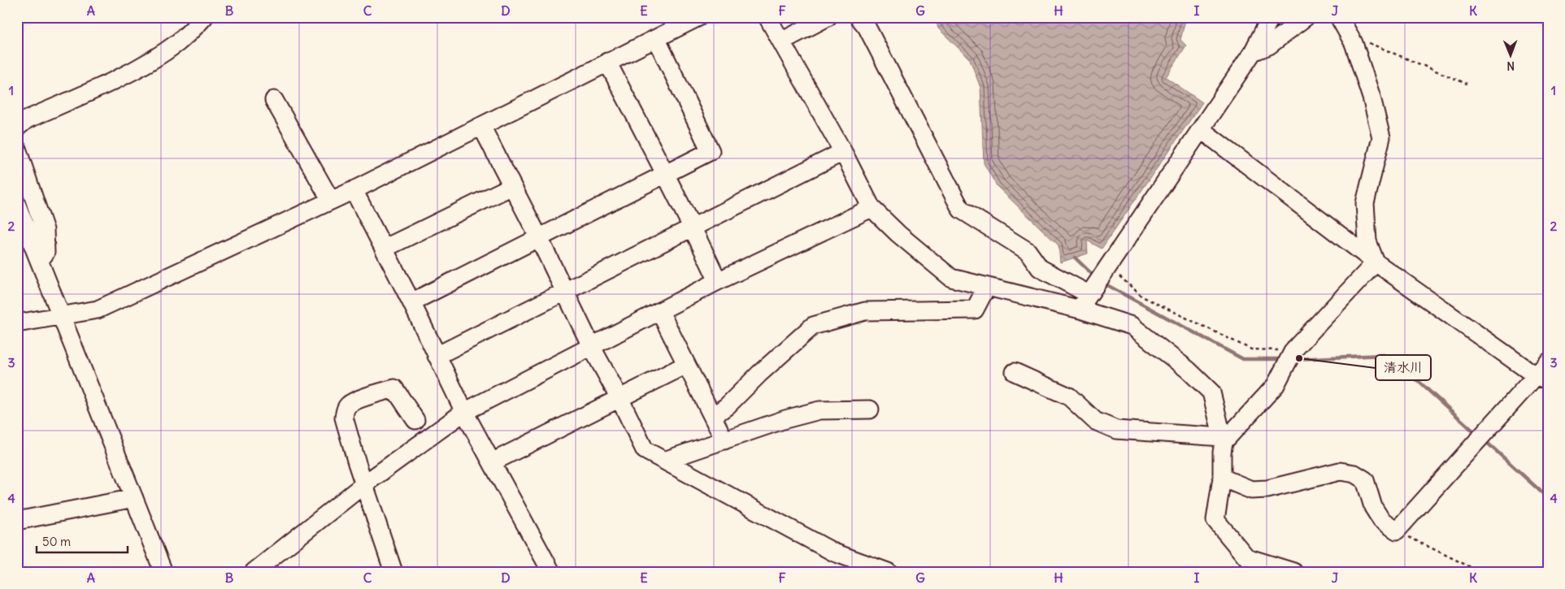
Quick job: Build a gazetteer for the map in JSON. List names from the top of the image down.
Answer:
{
  "places": ["清水川"],
  "scale_bar": "50 m",
  "north": "bottom",
  "grid": {
    "columns": [
      "A",
      "B",
      "C",
      "D",
      "E",
      "F",
      "G",
      "H",
      "I",
      "J",
      "K"
    ],
    "rows": [
      "1",
      "2",
      "3",
      "4"
    ]
  }
}
